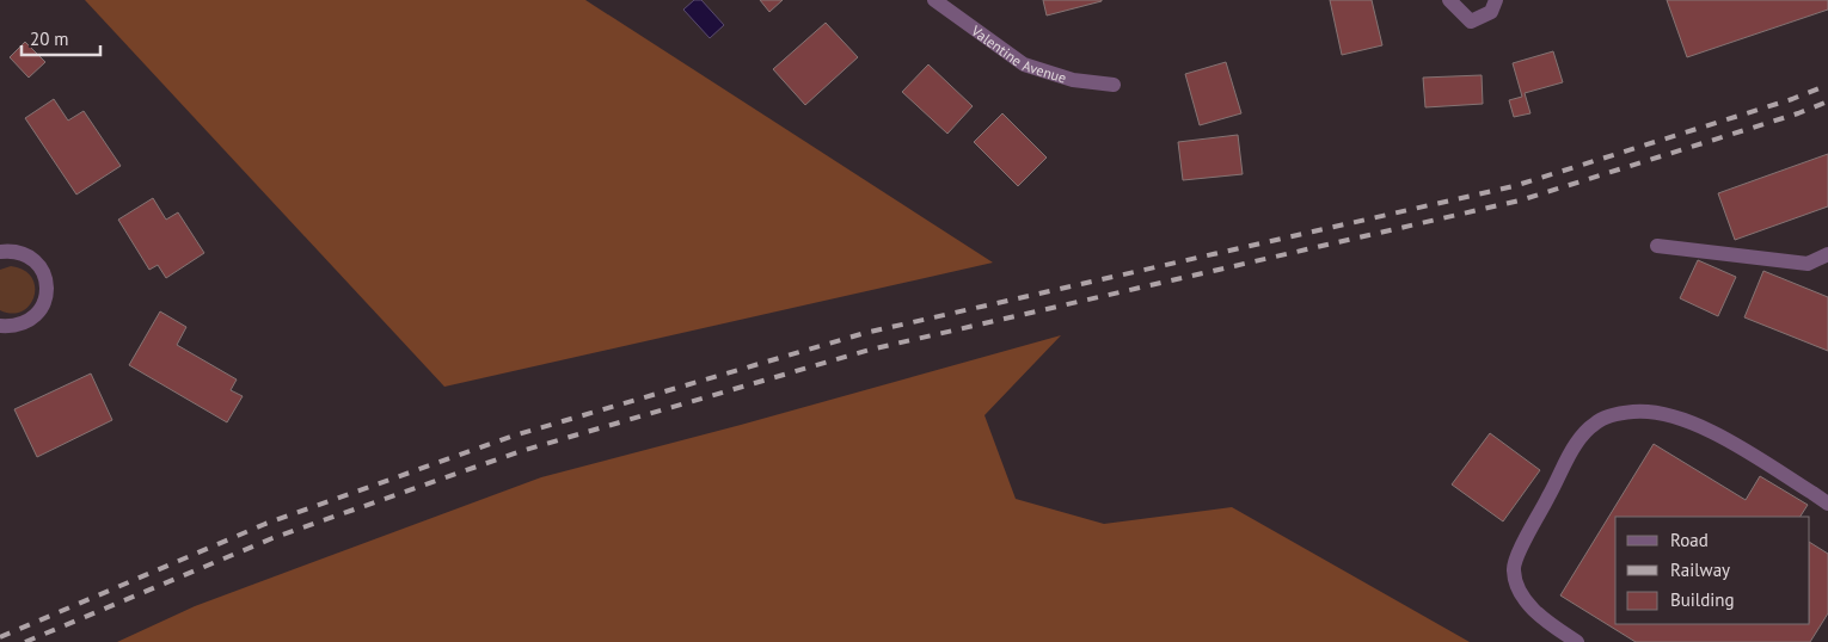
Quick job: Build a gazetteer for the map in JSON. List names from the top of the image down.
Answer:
{
  "streets": {
    "street": ["Valentine Avenue"]
  },
  "legend": ["Road", "Railway", "Building"],
  "scale_bar": "20 m"
}
